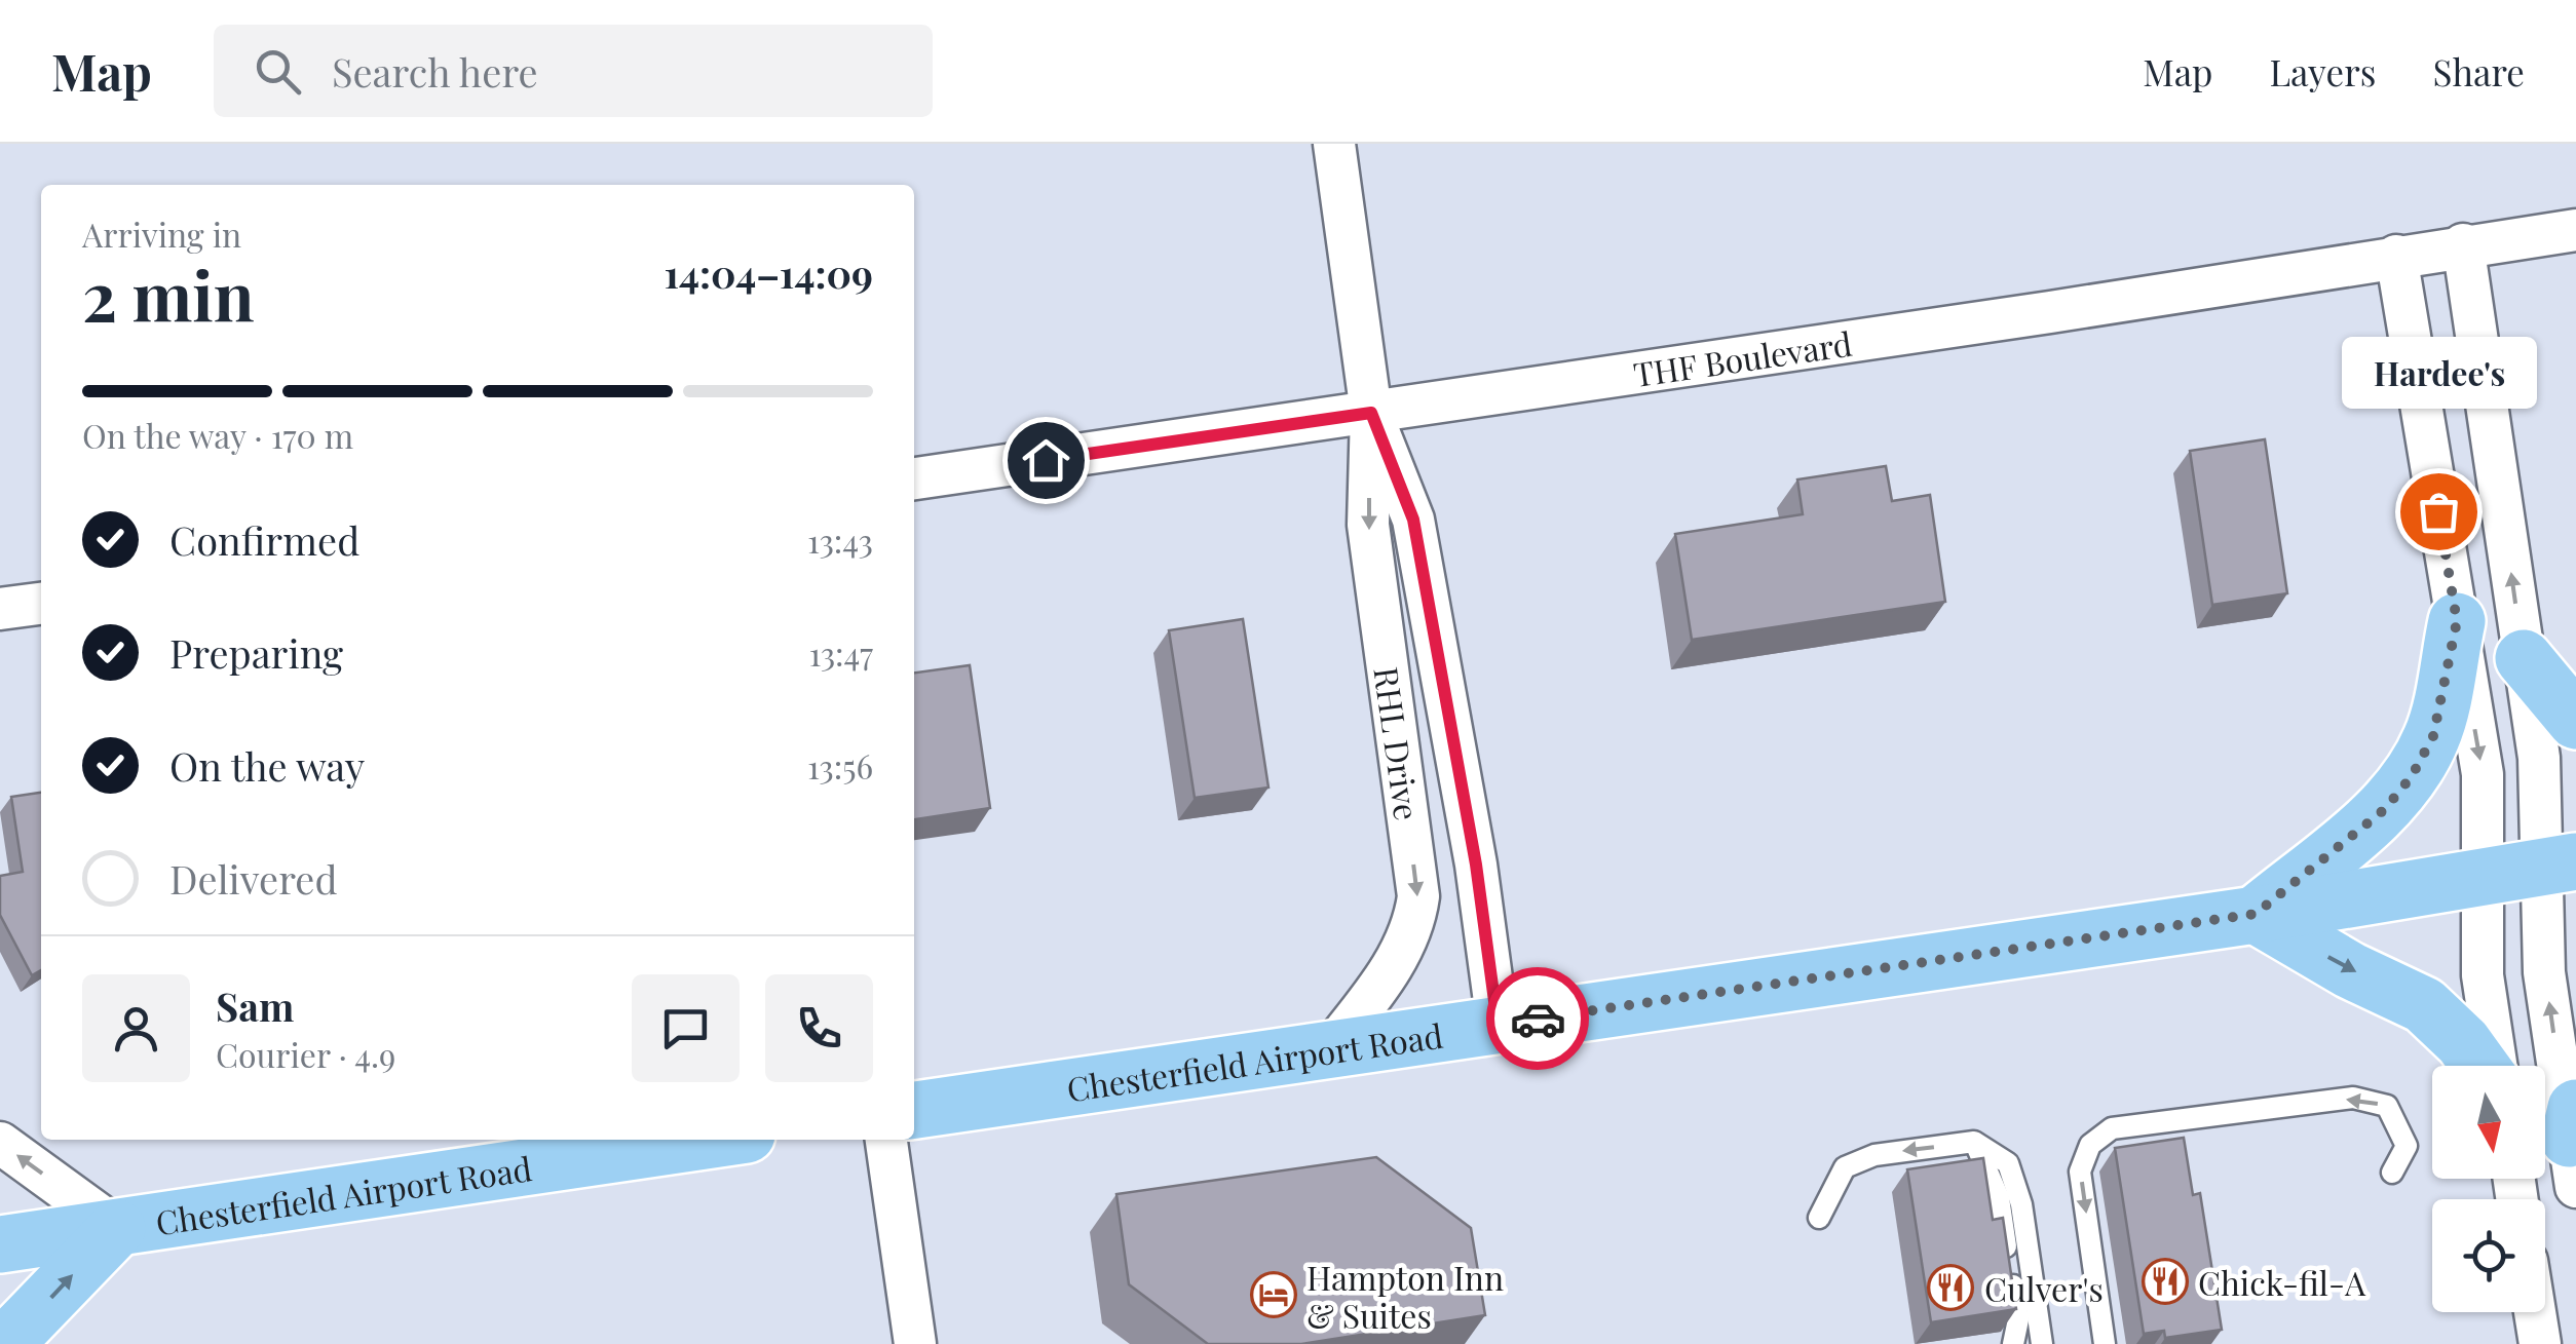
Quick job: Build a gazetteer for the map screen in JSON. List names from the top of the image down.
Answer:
{
  "streets": {
    "main road": ["Chesterfield Airport Road"],
    "street": ["THF Boulevard", "RHL Drive"]
  },
  "crossings": [
    ["THF Boulevard", "RHL Drive"],
    ["RHL Drive", "Chesterfield Airport Road"]
  ],
  "places": {
    "other": ["Hardee's"],
    "restaurant": ["Chick-fil-A", "Culver's"],
    "hotel": ["Hampton Inn & Suites"]
  },
  "north": "bottom",
  "page": {
    "header": "Map",
    "search": "Search here",
    "nav": ["Map", "Layers", "Share"],
    "heading": ["2 min", "Arriving in", "14:04–14:09"],
    "panel": ["Sam", "Courier · 4.9"],
    "bubble": "Hardee's",
    "bar": "On the way · 170 m",
    "list": [
      ["Confirmed", "13:43"],
      ["Preparing", "13:47"],
      ["On the way", "13:56"],
      "Delivered"
    ]
  }
}
